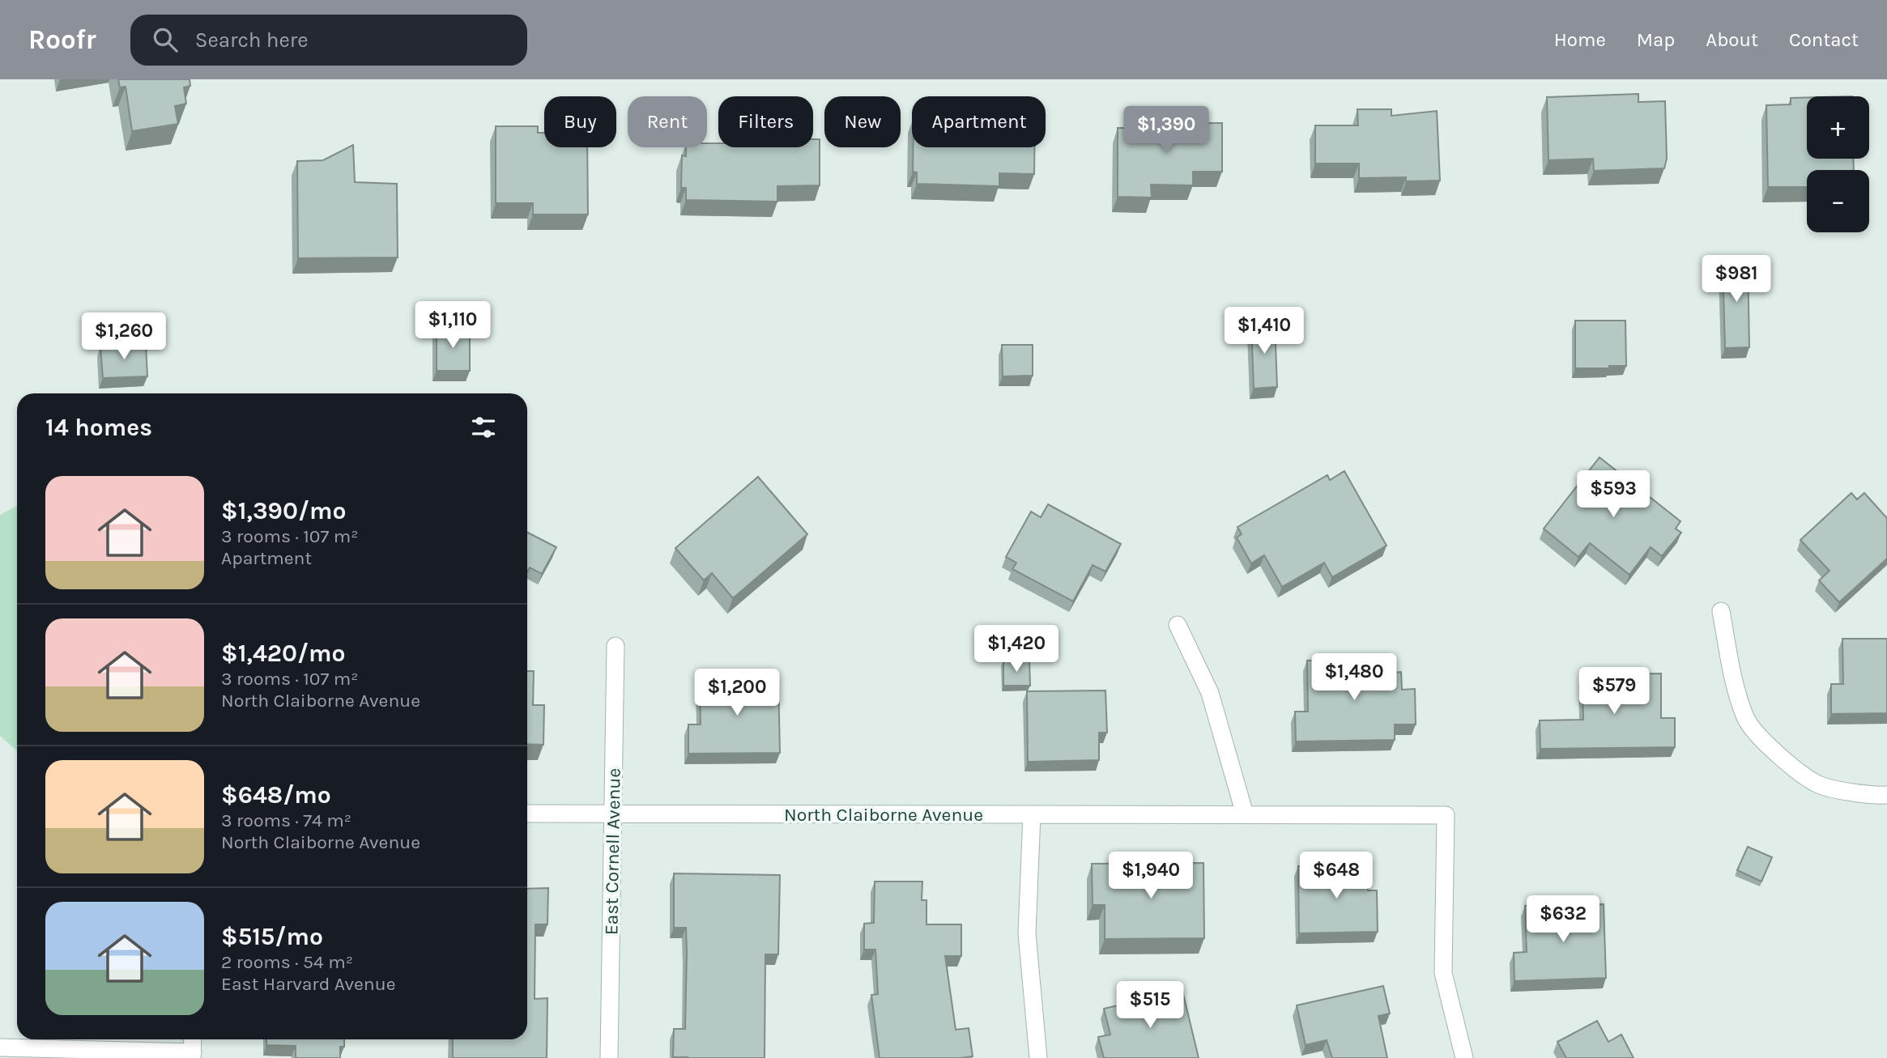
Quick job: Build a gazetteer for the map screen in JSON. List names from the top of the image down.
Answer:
{
  "streets": {
    "street": ["North Claiborne Avenue", "East Cornell Avenue"]
  },
  "crossings": [
    ["North Claiborne Avenue", "East Cornell Avenue"]
  ],
  "page": {
    "header": "Roofr",
    "search": "Search here",
    "nav": [
      "Home",
      "Map",
      "About",
      "Contact"
    ],
    "map_buttons": ["+", "−"],
    "chip": [
      "Buy",
      "Rent",
      "Filters",
      "New",
      "Apartment"
    ],
    "price": [
      "$1,390",
      "$981",
      "$1,110",
      "$1,410",
      "$1,260",
      "$593",
      "$1,420",
      "$1,480",
      "$579",
      "$1,200",
      "$1,940",
      "$648",
      "$632",
      "$515"
    ],
    "heading": "14 homes",
    "list": [
      {
        "name": "$1,390/mo",
        "note": "3 rooms · 107 m² · Apartment"
      },
      {
        "name": "$1,420/mo",
        "note": "3 rooms · 107 m² · North Claiborne Avenue"
      },
      {
        "name": "$648/mo",
        "note": "3 rooms · 74 m² · North Claiborne Avenue"
      },
      {
        "name": "$515/mo",
        "note": "2 rooms · 54 m² · East Harvard Avenue"
      }
    ]
  }
}
